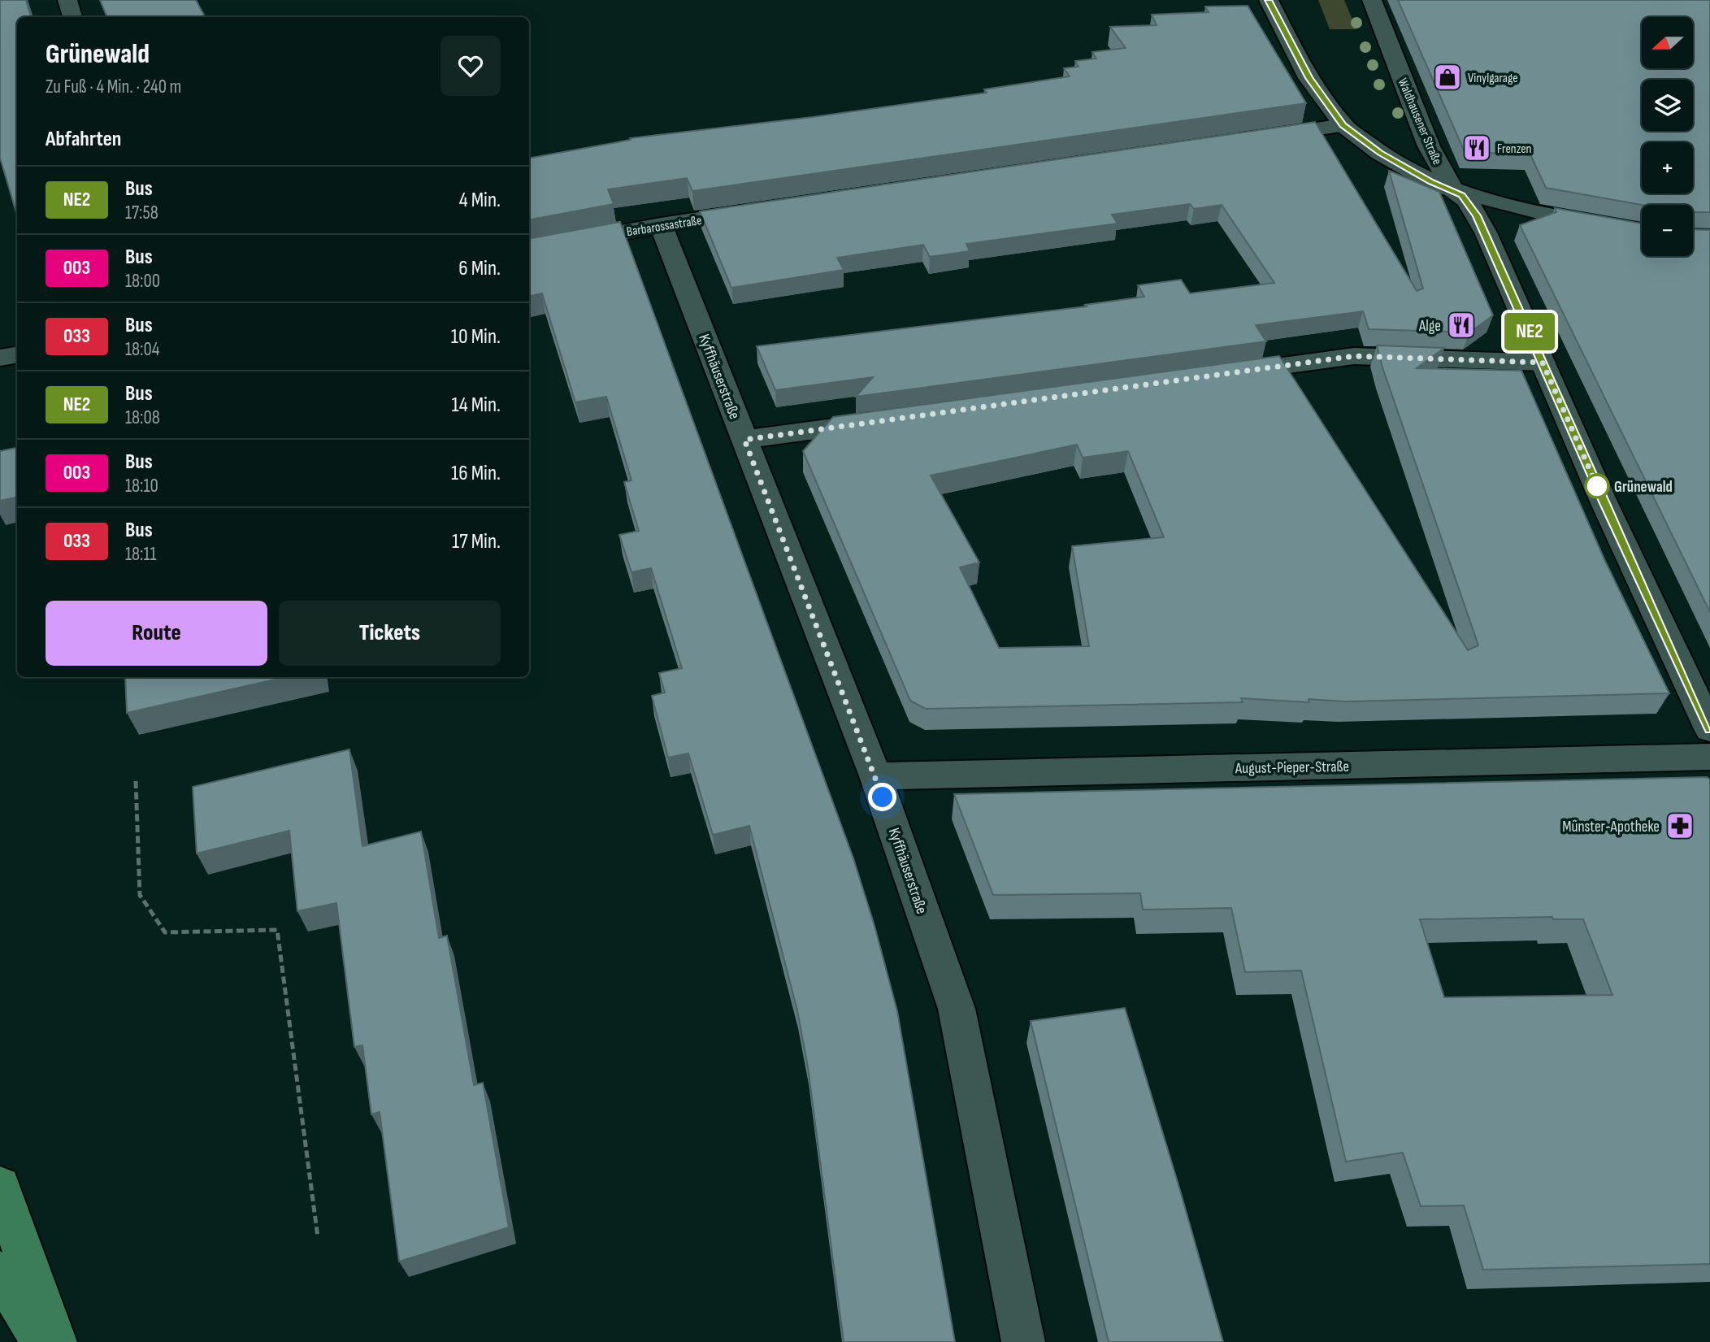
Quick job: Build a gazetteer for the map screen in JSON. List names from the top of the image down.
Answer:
{
  "streets": {
    "street": [
      "Waldhausener Straße",
      "Barbarossastraße",
      "Kyffhäuserstraße",
      "August-Pieper-Straße"
    ]
  },
  "crossings": [
    ["Barbarossastraße", "Kyffhäuserstraße"],
    ["Kyffhäuserstraße", "August-Pieper-Straße"]
  ],
  "places": {
    "shop": ["Vinylgarage"],
    "restaurant": ["Frenzen", "Alge"],
    "other": ["Grünewald"],
    "pharmacy": ["Münster-Apotheke"]
  },
  "lines": ["bus line NE2"],
  "north": "left",
  "page": {
    "on_map": "NE2",
    "map_buttons": ["+", "−"],
    "heading": [
      ["Grünewald", "Zu Fuß · 4 Min. · 240 m"],
      "Abfahrten"
    ],
    "list": [
      {
        "mark": "NE2",
        "name": "Bus",
        "note": "17:58",
        "value": "4 Min."
      },
      {
        "mark": "003",
        "name": "Bus",
        "note": "18:00",
        "value": "6 Min."
      },
      {
        "mark": "033",
        "name": "Bus",
        "note": "18:04",
        "value": "10 Min."
      },
      {
        "mark": "NE2",
        "name": "Bus",
        "note": "18:08",
        "value": "14 Min."
      },
      {
        "mark": "003",
        "name": "Bus",
        "note": "18:10",
        "value": "16 Min."
      },
      {
        "mark": "033",
        "name": "Bus",
        "note": "18:11",
        "value": "17 Min."
      }
    ],
    "buttons": ["Route", "Tickets"]
  }
}
